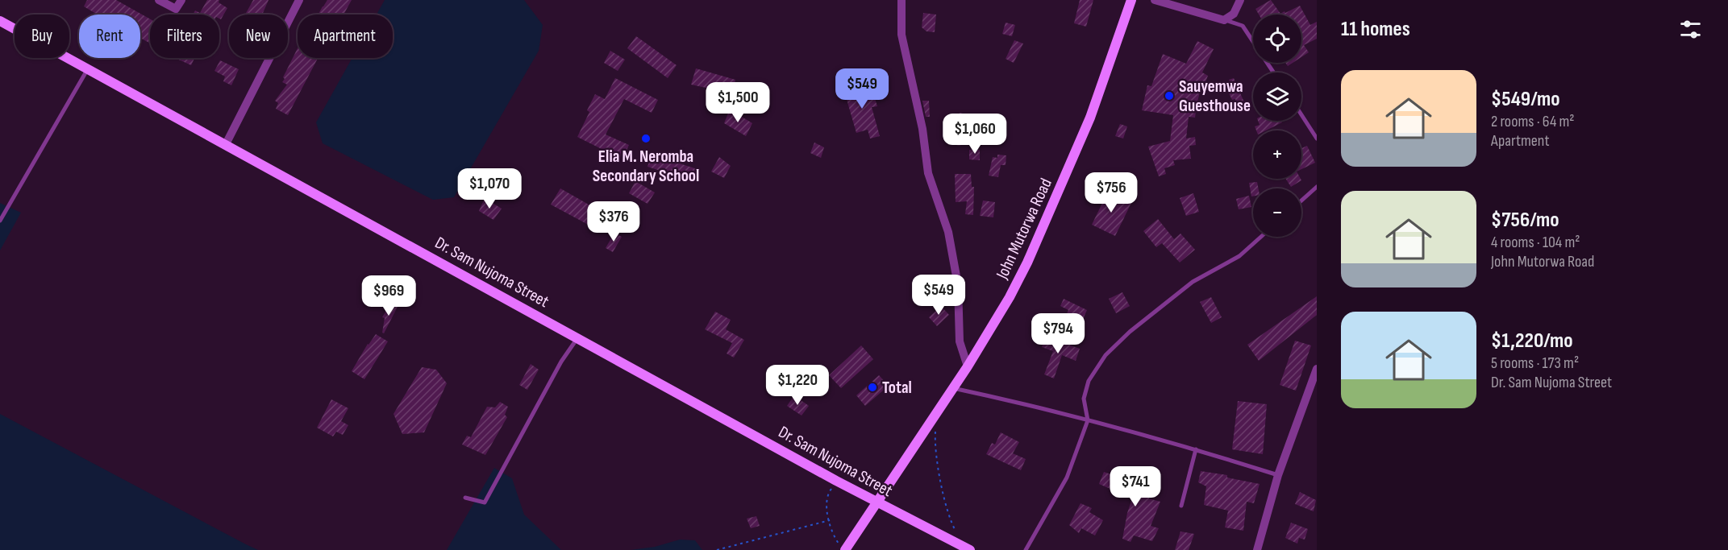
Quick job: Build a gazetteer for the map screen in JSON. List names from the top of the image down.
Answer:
{
  "streets": {
    "street": ["John Mutorwa Road", "Dr. Sam Nujoma Street"]
  },
  "crossings": [
    ["John Mutorwa Road", "Dr. Sam Nujoma Street"]
  ],
  "places": ["Sauyemwa Guesthouse", "Elia M. Neromba Secondary School", "Total"],
  "page": {
    "heading": "11 homes",
    "map_buttons": ["+", "−"],
    "chip": [
      "Buy",
      "Rent",
      "Filters",
      "New",
      "Apartment"
    ],
    "list": [
      {
        "name": "$549/mo",
        "note": "2 rooms · 64 m² · Apartment"
      },
      {
        "name": "$756/mo",
        "note": "4 rooms · 104 m² · John Mutorwa Road"
      },
      {
        "name": "$1,220/mo",
        "note": "5 rooms · 173 m² · Dr. Sam Nujoma Street"
      }
    ],
    "price": [
      "$549",
      "$1,500",
      "$1,060",
      "$1,070",
      "$756",
      "$376",
      "$549",
      "$969",
      "$794",
      "$1,220",
      "$741"
    ]
  }
}
